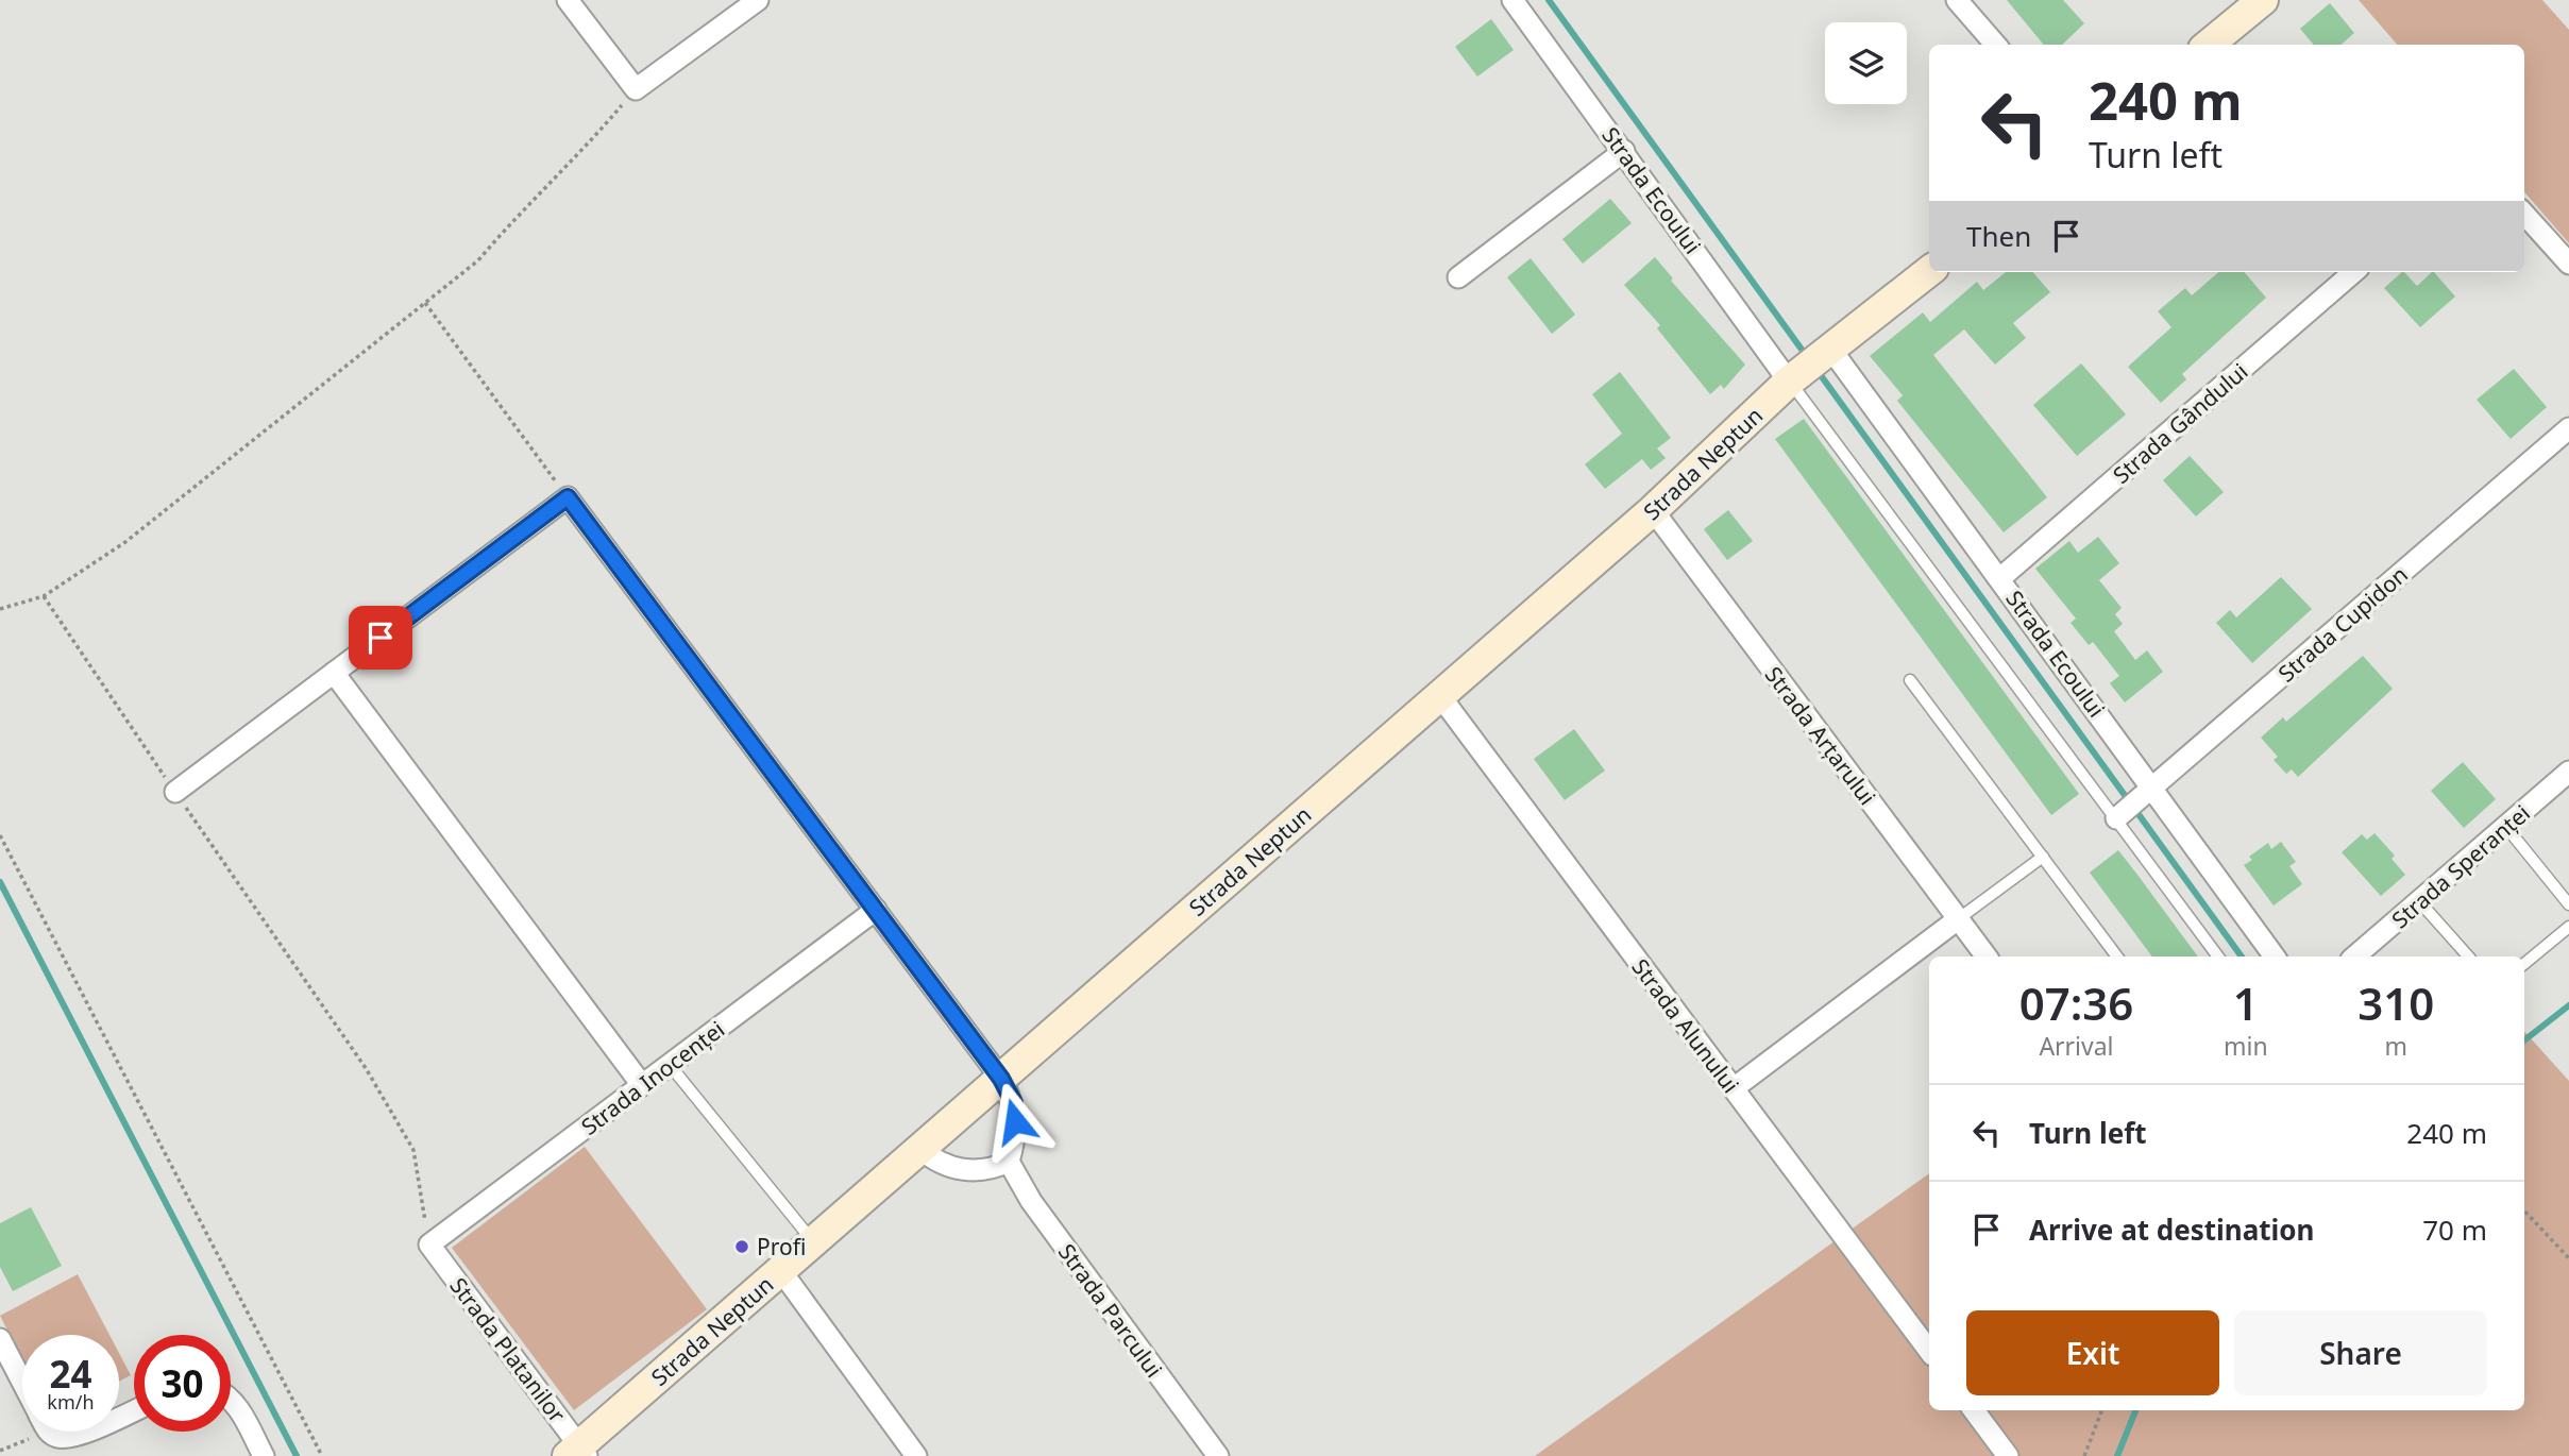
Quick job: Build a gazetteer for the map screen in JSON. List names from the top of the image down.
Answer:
{
  "streets": {
    "street": [
      "Strada Ecoului",
      "Strada Gândului",
      "Strada Neptun",
      "Strada Cupidon",
      "Strada Arțarului",
      "Strada Speranței",
      "Strada Alunului",
      "Strada Inocenței",
      "Strada Parcului",
      "Strada Platanilor"
    ]
  },
  "crossings": [
    ["Strada Ecoului", "Strada Gândului"],
    ["Strada Ecoului", "Strada Neptun"],
    ["Strada Ecoului", "Strada Cupidon"],
    ["Strada Neptun", "Strada Arțarului"],
    ["Strada Neptun", "Strada Alunului"],
    ["Strada Neptun", "Strada Platanilor"],
    ["Strada Inocenței", "Strada Platanilor"]
  ],
  "places": ["Profi"],
  "page": {
    "turn": ["240 m", "Turn left"],
    "then": "Then",
    "eta": [
      "07:36",
      "Arrival",
      "1",
      "min",
      "310",
      "m"
    ],
    "list": [
      {
        "name": "Turn left",
        "value": "240 m"
      },
      {
        "name": "Arrive at destination",
        "value": "70 m"
      }
    ],
    "buttons": ["Exit", "Share"],
    "speed": "24 km/h",
    "limit": "30"
  }
}
